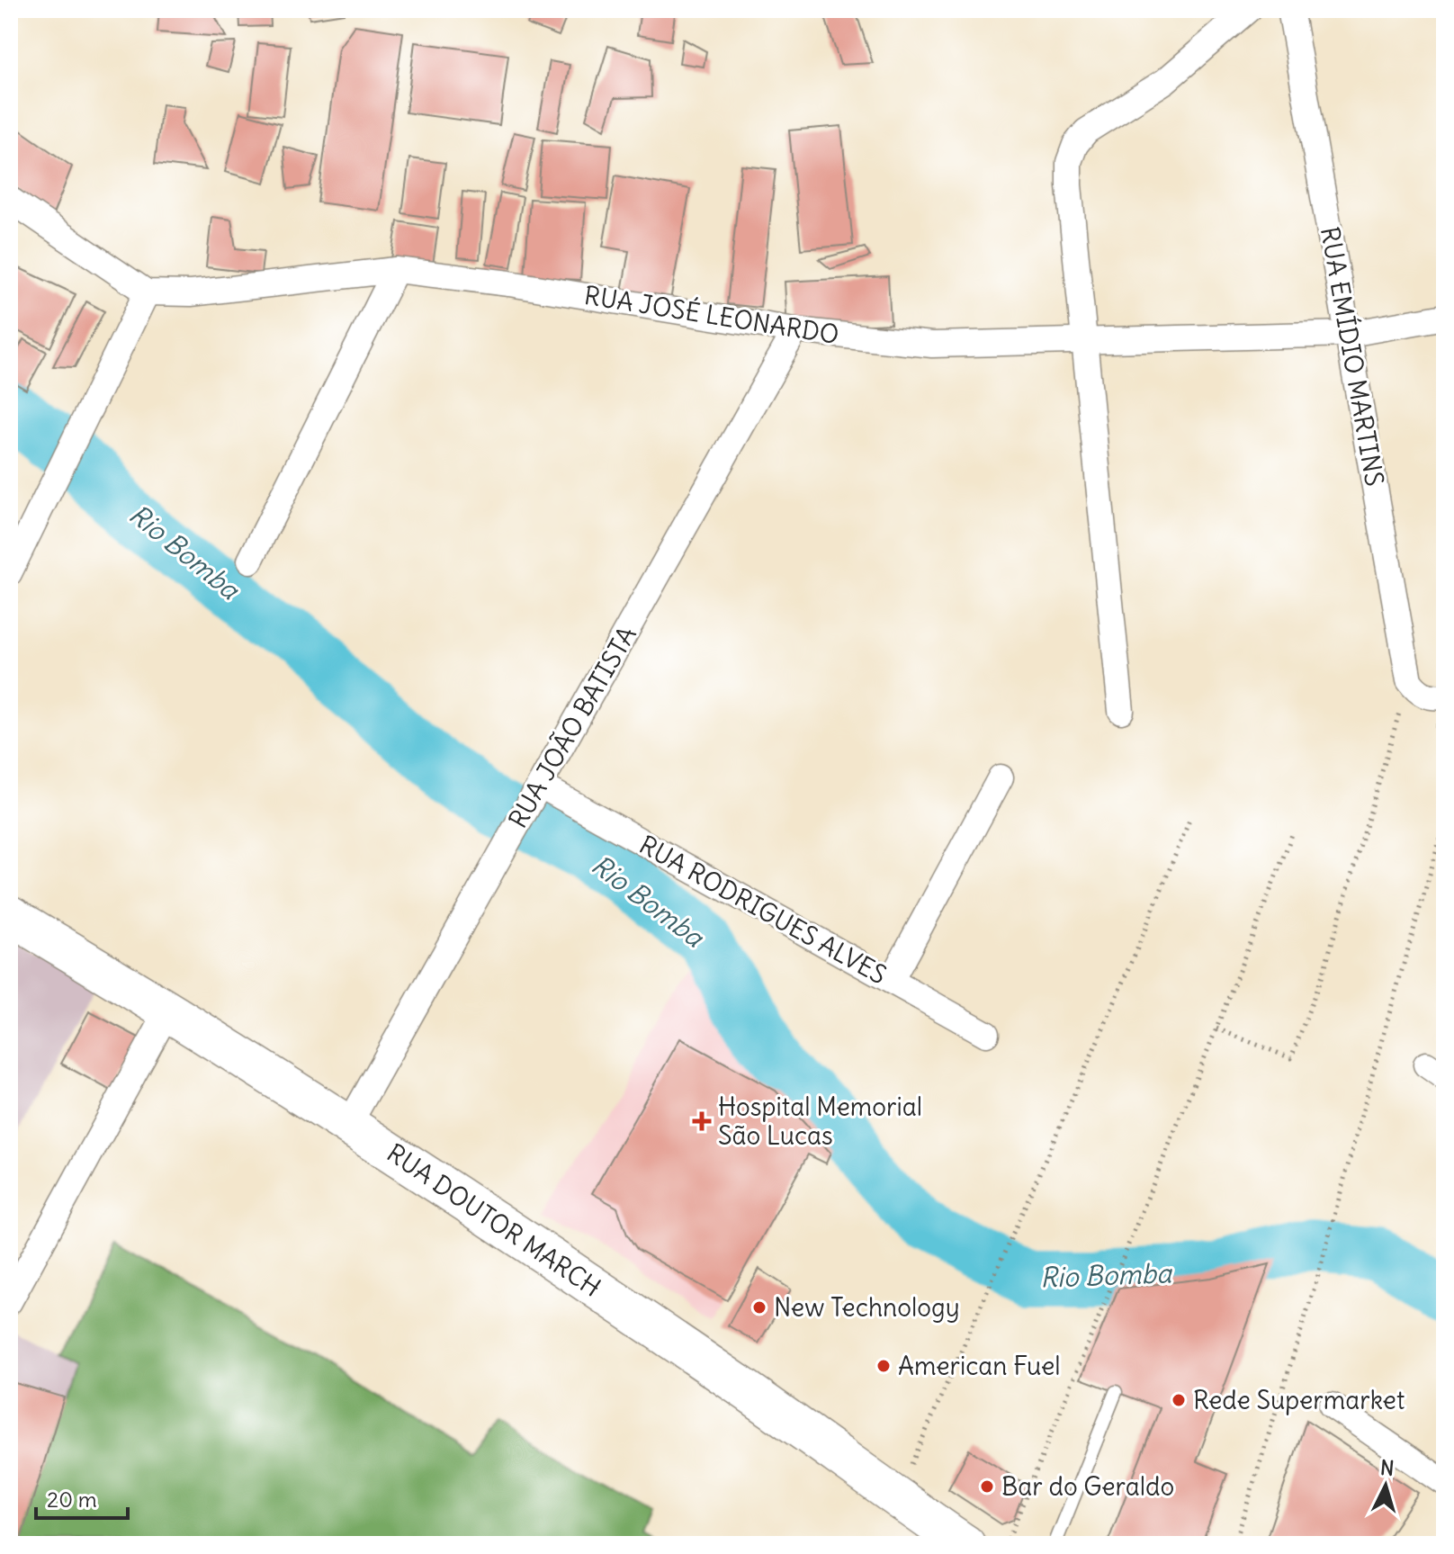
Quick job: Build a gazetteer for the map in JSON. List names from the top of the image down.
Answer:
{
  "streets": {
    "main road": ["RUA DOUTOR MARCH"],
    "street": [
      "RUA JOSÉ LEONARDO",
      "RUA EMÍDIO MARTINS",
      "RUA JOÃO BATISTA",
      "RUA RODRIGUES ALVES"
    ]
  },
  "crossings": [
    ["RUA JOSÉ LEONARDO", "RUA EMÍDIO MARTINS"],
    ["RUA JOSÉ LEONARDO", "RUA JOÃO BATISTA"],
    ["RUA JOÃO BATISTA", "RUA RODRIGUES ALVES"],
    ["RUA JOÃO BATISTA", "RUA DOUTOR MARCH"]
  ],
  "water": ["Rio Bomba"],
  "places": {
    "health": ["Hospital Memorial São Lucas"],
    "other": [
      "New Technology",
      "American Fuel",
      "Rede Supermarket",
      "Bar do Geraldo"
    ]
  },
  "scale_bar": "20 m",
  "north": "top"
}
